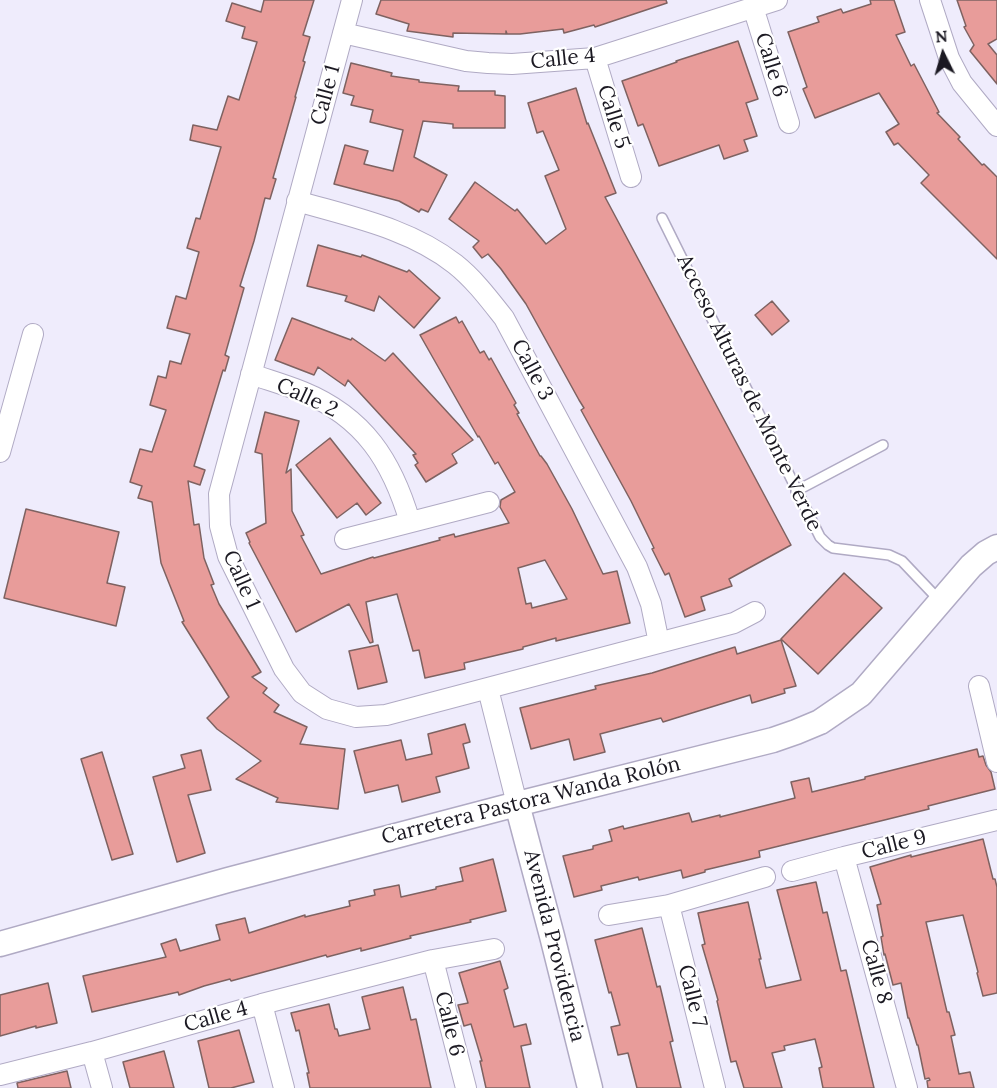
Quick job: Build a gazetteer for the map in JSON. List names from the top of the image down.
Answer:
{
  "streets": {
    "street": [
      "Calle 4",
      "Calle 6",
      "Calle 1",
      "Calle 5",
      "Calle 3",
      "Calle 2",
      "Carretera Pastora Wanda Rolón",
      "Calle 9",
      "Avenida Providencia",
      "Calle 8",
      "Calle 7"
    ],
    "lane": ["Acceso Alturas de Monte Verde"]
  },
  "crossings": [
    ["Calle 4", "Calle 6"],
    ["Calle 4", "Calle 1"],
    ["Calle 4", "Calle 5"],
    ["Calle 1", "Calle 3"],
    ["Calle 1", "Calle 2"],
    ["Acceso Alturas de Monte Verde", "Carretera Pastora Wanda Rolón"],
    ["Carretera Pastora Wanda Rolón", "Avenida Providencia"],
    ["Calle 9", "Calle 8"]
  ],
  "north": "top"
}
